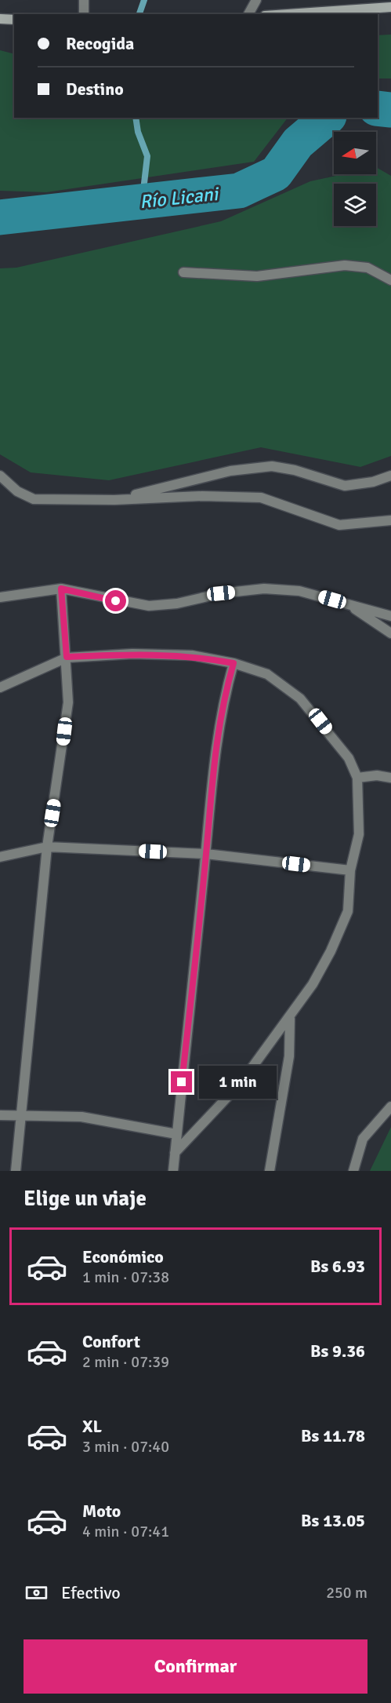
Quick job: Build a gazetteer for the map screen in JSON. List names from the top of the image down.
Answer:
{
  "water": ["Río Licani"],
  "north": "left",
  "page": {
    "banner": ["Recogida", "Destino"],
    "bubble": "1 min",
    "heading": "Elige un viaje",
    "list": [
      {
        "name": "Económico",
        "note": "1 min · 07:38",
        "value": "Bs 6.93"
      },
      {
        "name": "Confort",
        "note": "2 min · 07:39",
        "value": "Bs 9.36"
      },
      {
        "name": "XL",
        "note": "3 min · 07:40",
        "value": "Bs 11.78"
      },
      {
        "name": "Moto",
        "note": "4 min · 07:41",
        "value": "Bs 13.05"
      }
    ],
    "pay": ["Efectivo", "250 m"],
    "buttons": "Confirmar"
  }
}
